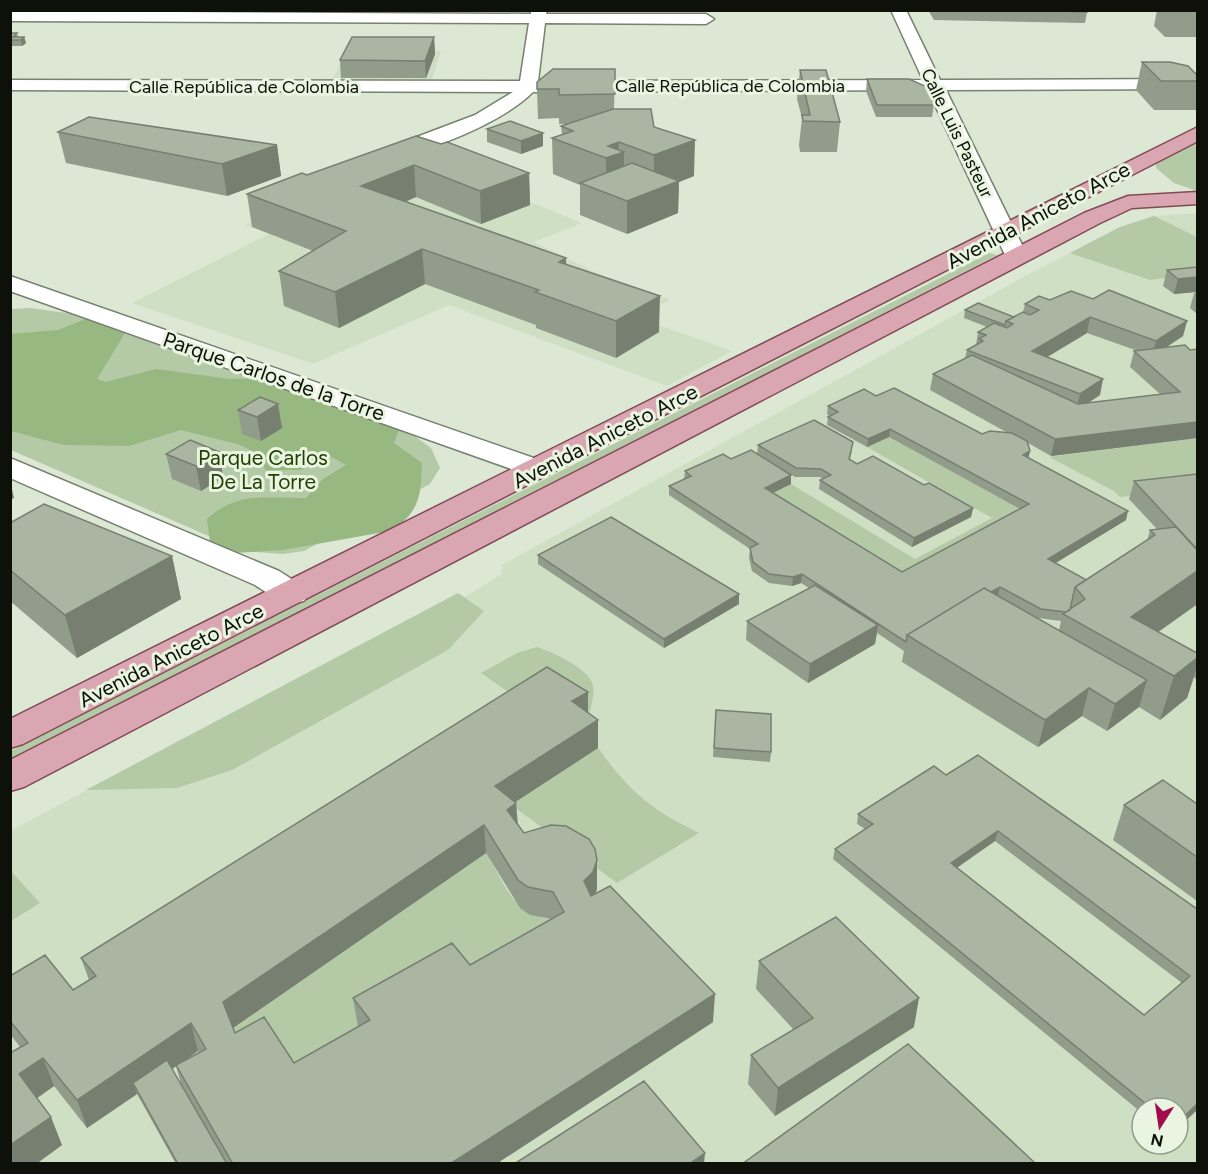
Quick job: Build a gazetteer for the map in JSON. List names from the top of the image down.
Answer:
{
  "streets": {
    "main road": ["Avenida Aniceto Arce"],
    "street": ["Calle República de Colombia", "Calle Luis Pasteur", "Parque Carlos de la Torre"]
  },
  "crossings": [
    ["Calle República de Colombia", "Calle Luis Pasteur"],
    ["Calle Luis Pasteur", "Avenida Aniceto Arce"],
    ["Avenida Aniceto Arce", "Parque Carlos de la Torre"]
  ],
  "parks": ["Parque Carlos De La Torre"],
  "north": "bottom"
}
